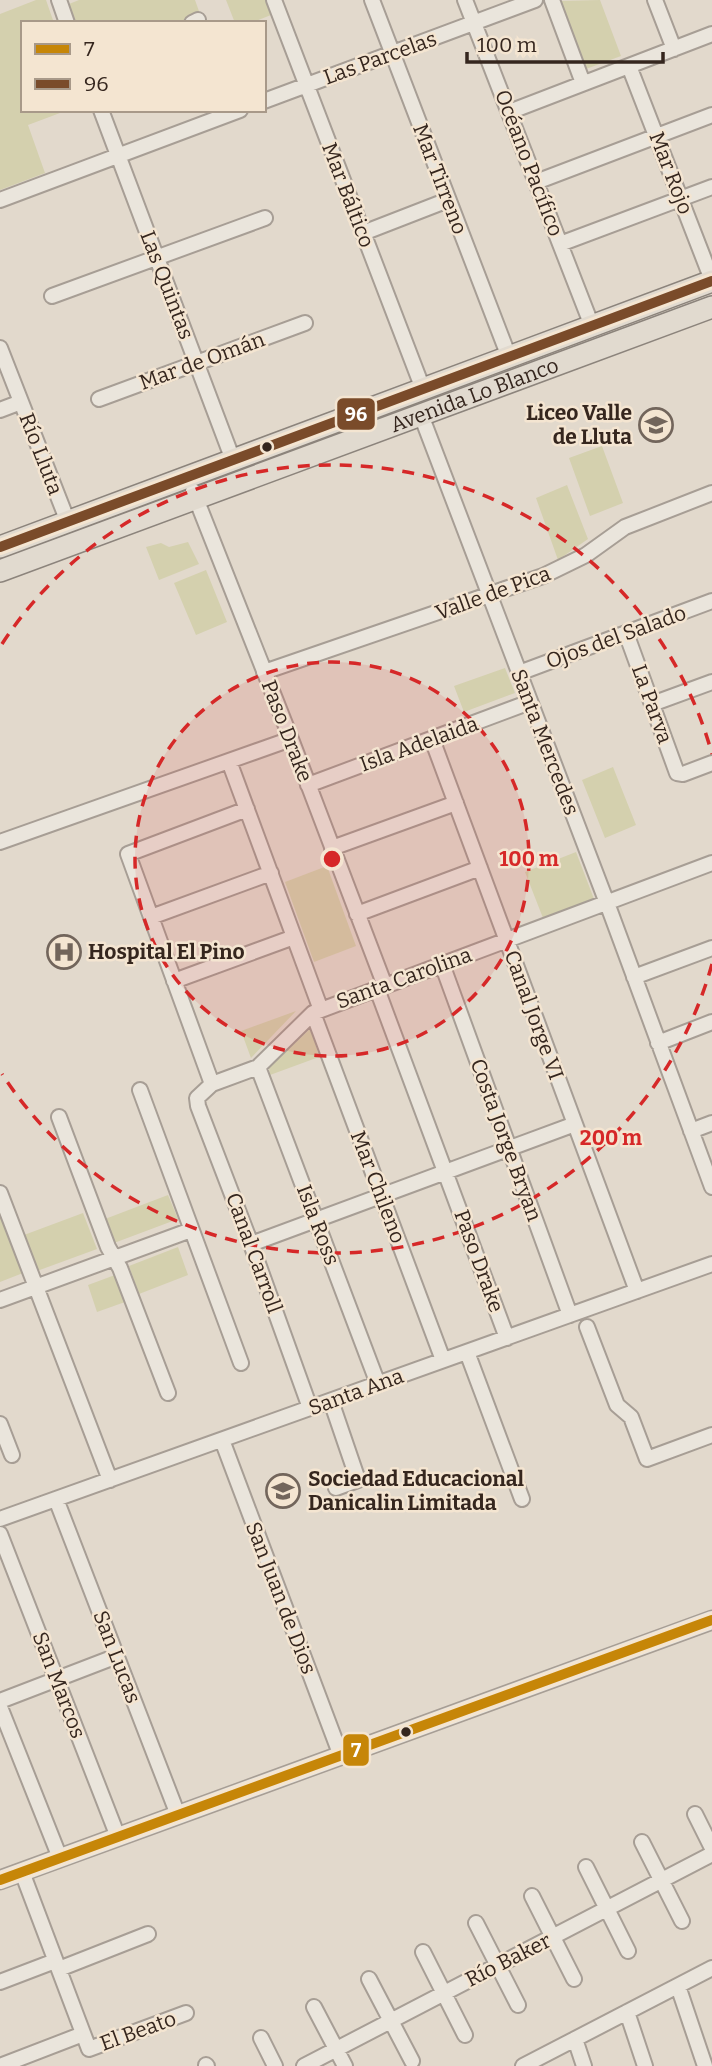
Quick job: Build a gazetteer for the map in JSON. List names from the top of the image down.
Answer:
{
  "streets": {
    "main road": ["Avenida Lo Blanco"],
    "street": [
      "Las Parcelas",
      "Océano Pacífico",
      "Mar Rojo",
      "Mar Tirreno",
      "Mar Báltico",
      "Las Quintas",
      "Mar de Omán",
      "Río Lluta",
      "Valle de Pica",
      "Ojos del Salado",
      "La Parva",
      "Paso Drake",
      "Santa Mercedes",
      "Isla Adelaida",
      "Santa Carolina",
      "Canal Jorge VI",
      "Costa Jorge Bryan",
      "Mar Chileno",
      "Isla Ross",
      "Canal Carroll",
      "Santa Ana",
      "San Juan de Dios",
      "San Lucas",
      "San Marcos",
      "Río Baker",
      "El Beato"
    ]
  },
  "crossings": [
    ["Las Parcelas", "Océano Pacífico"],
    ["Las Parcelas", "Mar Tirreno"],
    ["Las Parcelas", "Mar Báltico"],
    ["Océano Pacífico", "Avenida Lo Blanco"],
    ["Mar Rojo", "Avenida Lo Blanco"],
    ["Mar Tirreno", "Avenida Lo Blanco"],
    ["Mar Báltico", "Avenida Lo Blanco"],
    ["Las Quintas", "Mar de Omán"],
    ["Las Quintas", "Avenida Lo Blanco"],
    ["Avenida Lo Blanco", "Río Lluta"],
    ["Avenida Lo Blanco", "Paso Drake"],
    ["Avenida Lo Blanco", "Santa Mercedes"],
    ["Valle de Pica", "Paso Drake"],
    ["Valle de Pica", "Santa Mercedes"],
    ["Ojos del Salado", "La Parva"],
    ["Ojos del Salado", "Santa Mercedes"],
    ["Paso Drake", "Isla Adelaida"],
    ["Paso Drake", "Santa Carolina"],
    ["Paso Drake", "Santa Ana"],
    ["Santa Mercedes", "Isla Adelaida"],
    ["Santa Mercedes", "Santa Carolina"],
    ["Isla Adelaida", "Canal Jorge VI"],
    ["Santa Carolina", "Canal Jorge VI"],
    ["Santa Carolina", "Costa Jorge Bryan"],
    ["Santa Carolina", "Mar Chileno"],
    ["Santa Carolina", "Isla Ross"],
    ["Santa Carolina", "Canal Carroll"],
    ["Canal Jorge VI", "Santa Ana"],
    ["Costa Jorge Bryan", "Santa Ana"],
    ["Mar Chileno", "Santa Ana"],
    ["Isla Ross", "Santa Ana"],
    ["Canal Carroll", "Santa Ana"],
    ["Santa Ana", "San Juan de Dios"],
    ["Santa Ana", "San Lucas"]
  ],
  "places": {
    "school or university": ["Liceo Valle de Lluta", "Sociedad Educacional Danicalin Limitada"],
    "hospital": ["Hospital El Pino"]
  },
  "lines": ["transit line 96", "transit line 7"],
  "legend": ["7", "96"],
  "scale_bar": "100 m",
  "rings": ["100 m", "200 m"]
}
